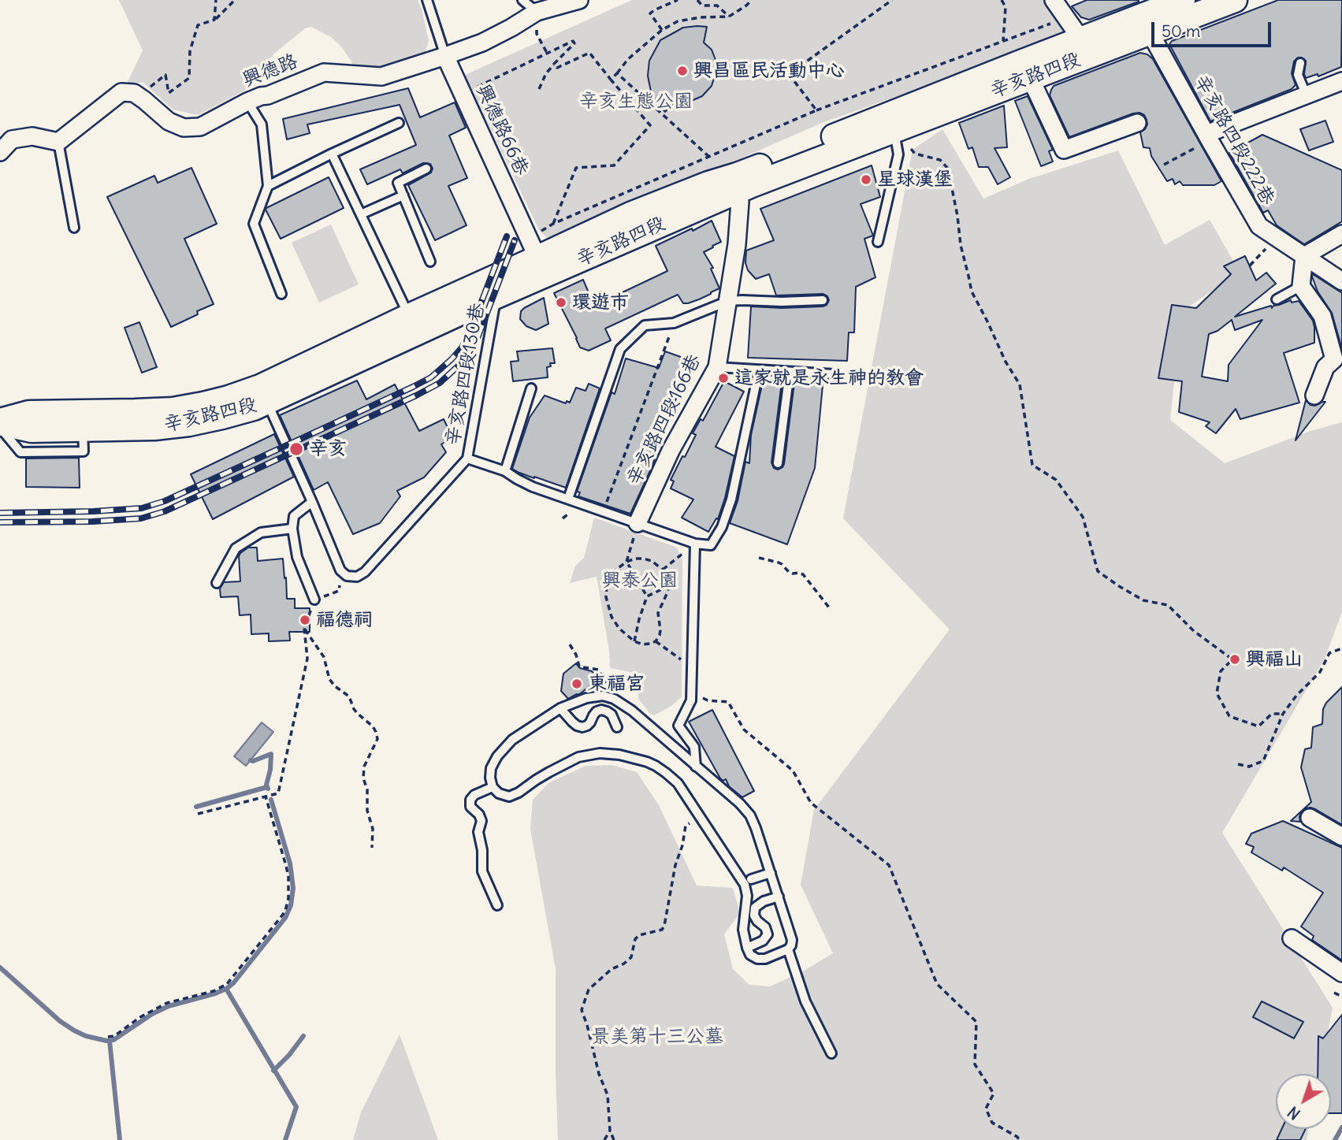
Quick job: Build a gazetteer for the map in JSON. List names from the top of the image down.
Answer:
{
  "streets": {
    "main road": ["辛亥路四段"],
    "street": [
      "興德路",
      "興德路66巷",
      "辛亥路四段222巷",
      "辛亥路四段166巷"
    ],
    "lane": ["辛亥路四段130巷"]
  },
  "crossings": [
    ["興德路", "興德路66巷"],
    ["辛亥路四段", "興德路66巷"],
    ["辛亥路四段", "辛亥路四段222巷"],
    ["辛亥路四段", "辛亥路四段130巷"],
    ["辛亥路四段", "辛亥路四段166巷"]
  ],
  "parks": ["辛亥生態公園", "興泰公園", "景美第十三公墓"],
  "places": [
    "興昌區民活動中心",
    "星球漢堡",
    "環遊市",
    "這家就是永生神的教會",
    "辛亥",
    "福德祠",
    "興福山",
    "東福宮"
  ],
  "scale_bar": "50 m",
  "north": "bottom left"
}
